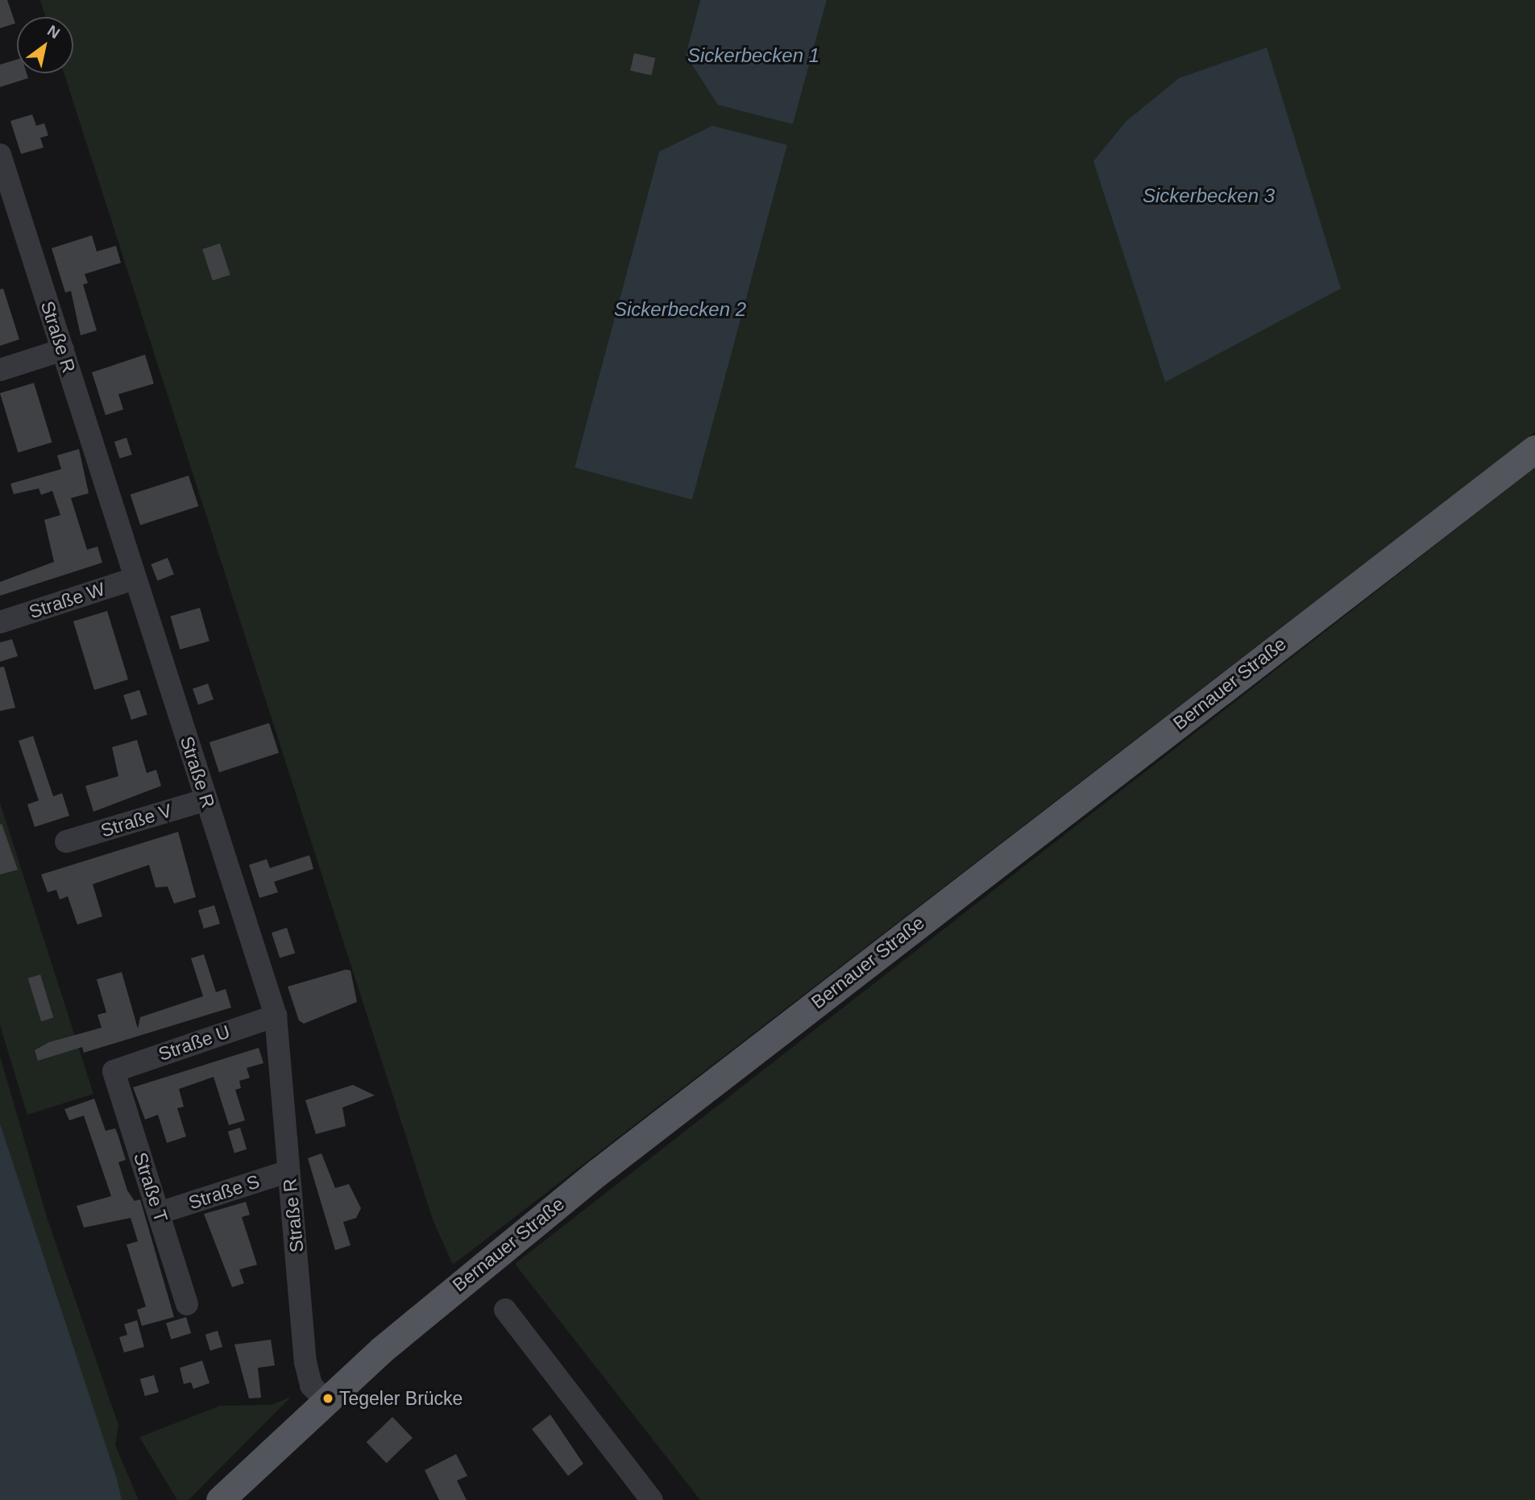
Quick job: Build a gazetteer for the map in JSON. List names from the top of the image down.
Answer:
{
  "streets": {
    "main road": ["Bernauer Straße"],
    "lane": [
      "Straße R",
      "Straße W",
      "Straße V",
      "Straße U",
      "Straße T",
      "Straße S"
    ]
  },
  "crossings": [
    ["Straße R", "Straße W"],
    ["Straße R", "Bernauer Straße"],
    ["Straße R", "Straße V"],
    ["Straße R", "Straße U"],
    ["Straße R", "Straße S"],
    ["Straße U", "Straße T"],
    ["Straße T", "Straße S"]
  ],
  "water": ["Sickerbecken 1", "Sickerbecken 3", "Sickerbecken 2"],
  "places": ["Tegeler Brücke"],
  "north": "top right"
}
